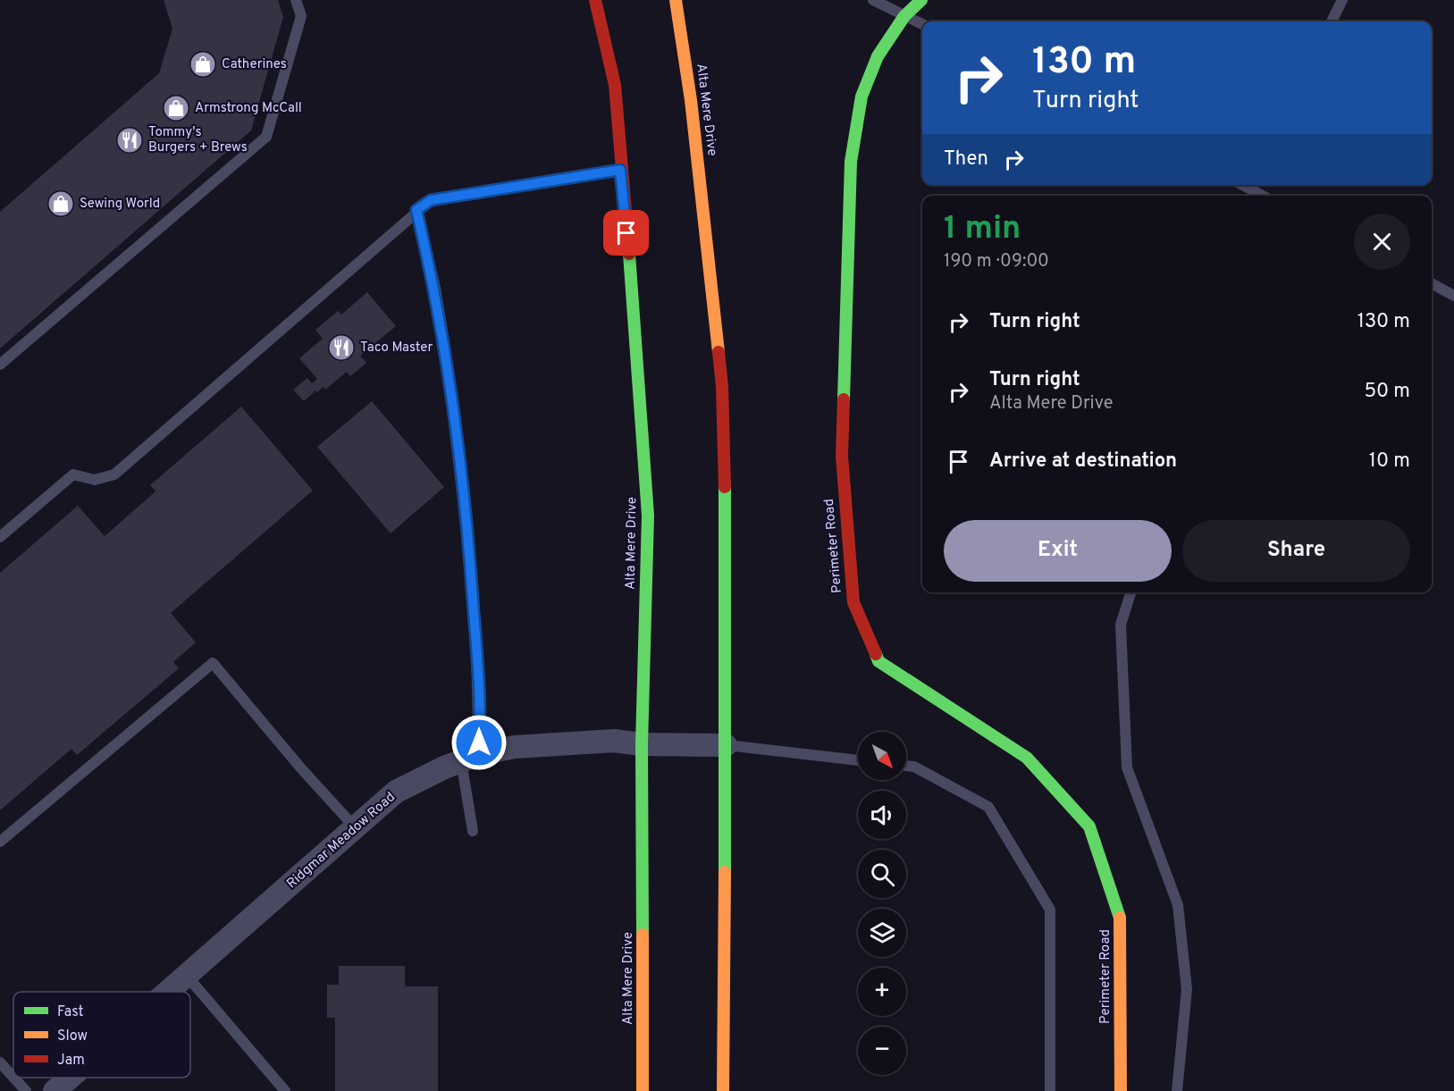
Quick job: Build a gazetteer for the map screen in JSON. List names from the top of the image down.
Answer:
{
  "streets": {
    "main road": ["Alta Mere Drive", "Perimeter Road"],
    "street": ["Ridgmar Meadow Road"]
  },
  "crossings": [
    ["Alta Mere Drive", "Ridgmar Meadow Road"]
  ],
  "places": {
    "shop": ["Catherines", "Armstrong McCall", "Sewing World"],
    "restaurant": ["Tommy's Burgers + Brews", "Taco Master"]
  },
  "legend": ["Fast", "Slow", "Jam"],
  "north": "bottom right",
  "page": {
    "turn": ["130 m", "Turn right"],
    "then": "Then",
    "heading": ["1 min", "190 m · 09:00"],
    "list": [
      {
        "name": "Turn right",
        "value": "130 m"
      },
      {
        "name": "Turn right",
        "note": "Alta Mere Drive",
        "value": "50 m"
      },
      {
        "name": "Arrive at destination",
        "value": "10 m"
      }
    ],
    "buttons": ["Exit", "Share"],
    "map_buttons": ["+", "−"]
  }
}
